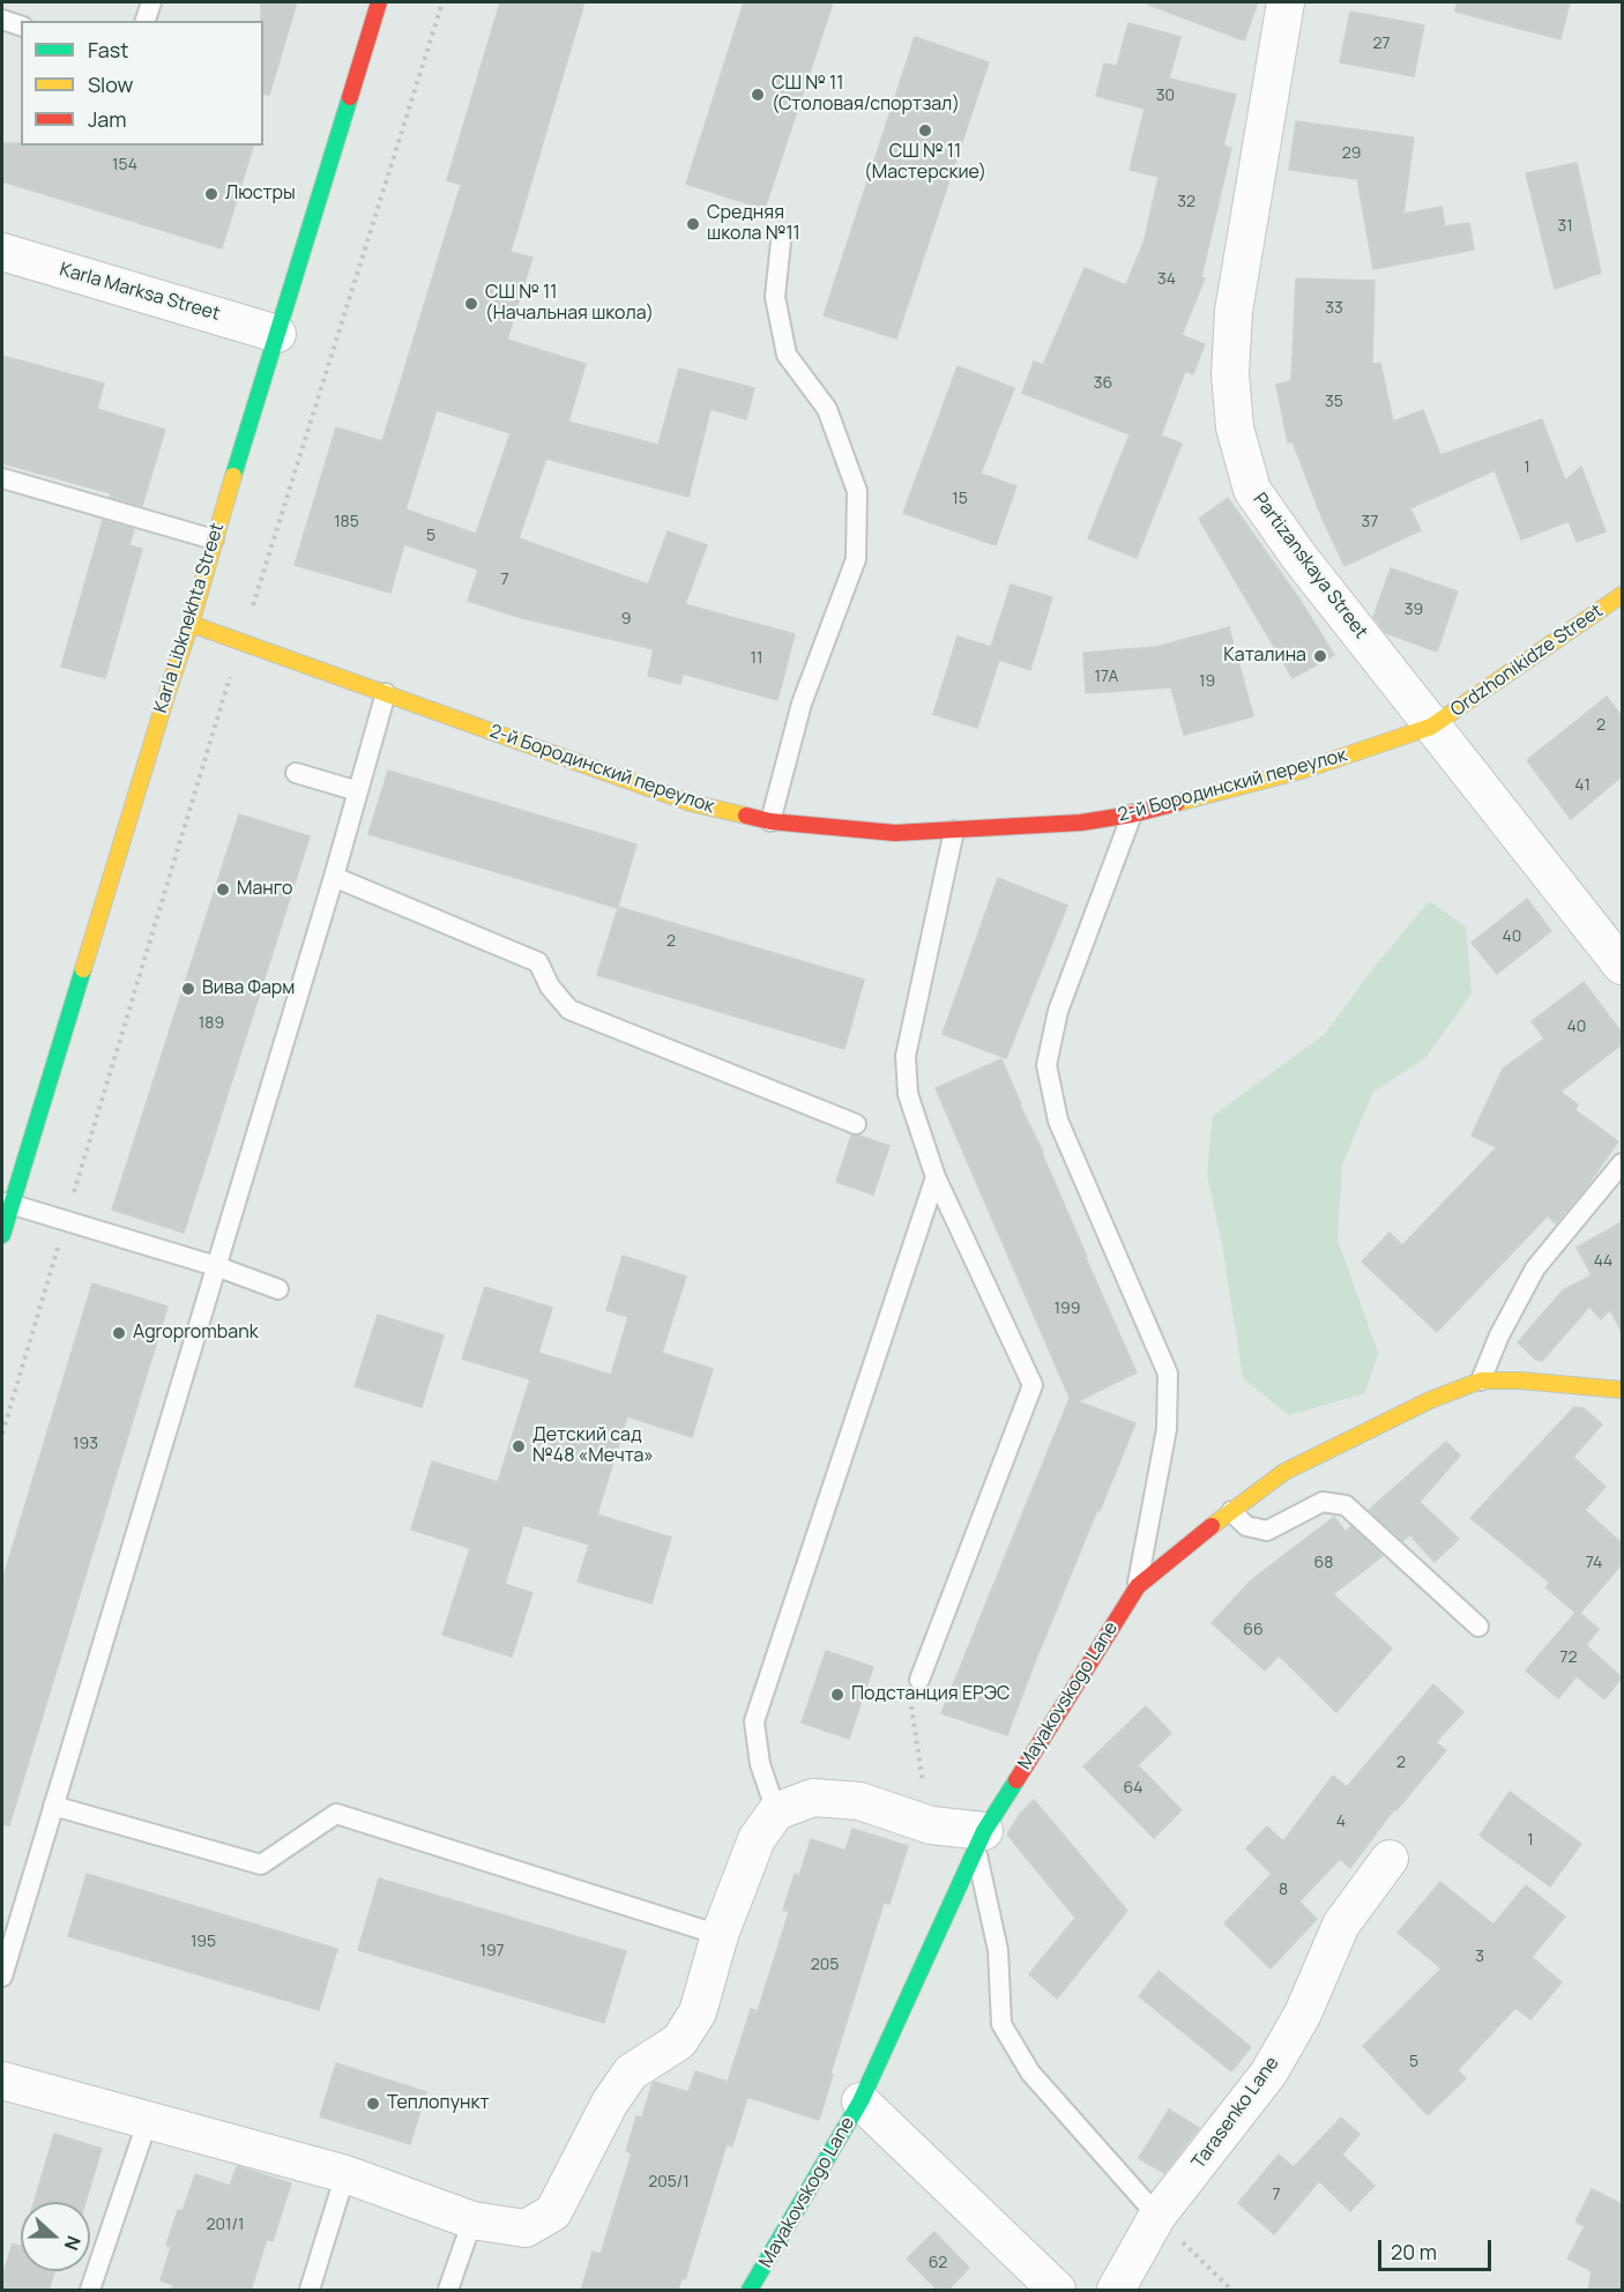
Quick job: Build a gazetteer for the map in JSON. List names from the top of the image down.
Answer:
{
  "streets": {
    "street": [
      "Karla Marksa Street",
      "Partizanskaya Street",
      "Karla Libknekhta Street",
      "Ordzhonikidze Street",
      "2-й Бородинский переулок",
      "Mayakovskogo Lane",
      "Tarasenko Lane"
    ]
  },
  "crossings": [
    ["Karla Marksa Street", "Karla Libknekhta Street"],
    ["Partizanskaya Street", "Ordzhonikidze Street"],
    ["Partizanskaya Street", "2-й Бородинский переулок"],
    ["Karla Libknekhta Street", "2-й Бородинский переулок"],
    ["Ordzhonikidze Street", "2-й Бородинский переулок"]
  ],
  "places": [
    "СШ № 11 (Столовая/спортзал)",
    "СШ № 11 (Мастерские)",
    "Люстры",
    "Средняя школа №11",
    "СШ № 11 (Начальная школа)",
    "Каталина",
    "Манго",
    "Вива Фарм",
    "Agroprombank",
    "Детский сад №48 «Мечта»",
    "Подстанция ЕРЭС",
    "Теплопункт"
  ],
  "house_numbers": [
    "27",
    "30",
    "29",
    "154",
    "32",
    "31",
    "34",
    "33",
    "36",
    "35",
    "1",
    "15",
    "185",
    "37",
    "5",
    "7",
    "39",
    "9",
    "11",
    "17А",
    "19",
    "2",
    "41",
    "40",
    "2",
    "189",
    "40",
    "44",
    "199",
    "193",
    "68",
    "74",
    "66",
    "72",
    "2",
    "64",
    "4",
    "1",
    "8",
    "195",
    "197",
    "3",
    "205",
    "5",
    "205/1",
    "7",
    "201/1",
    "62"
  ],
  "legend": ["Fast", "Slow", "Jam"],
  "scale_bar": "20 m",
  "north": "right"
}
